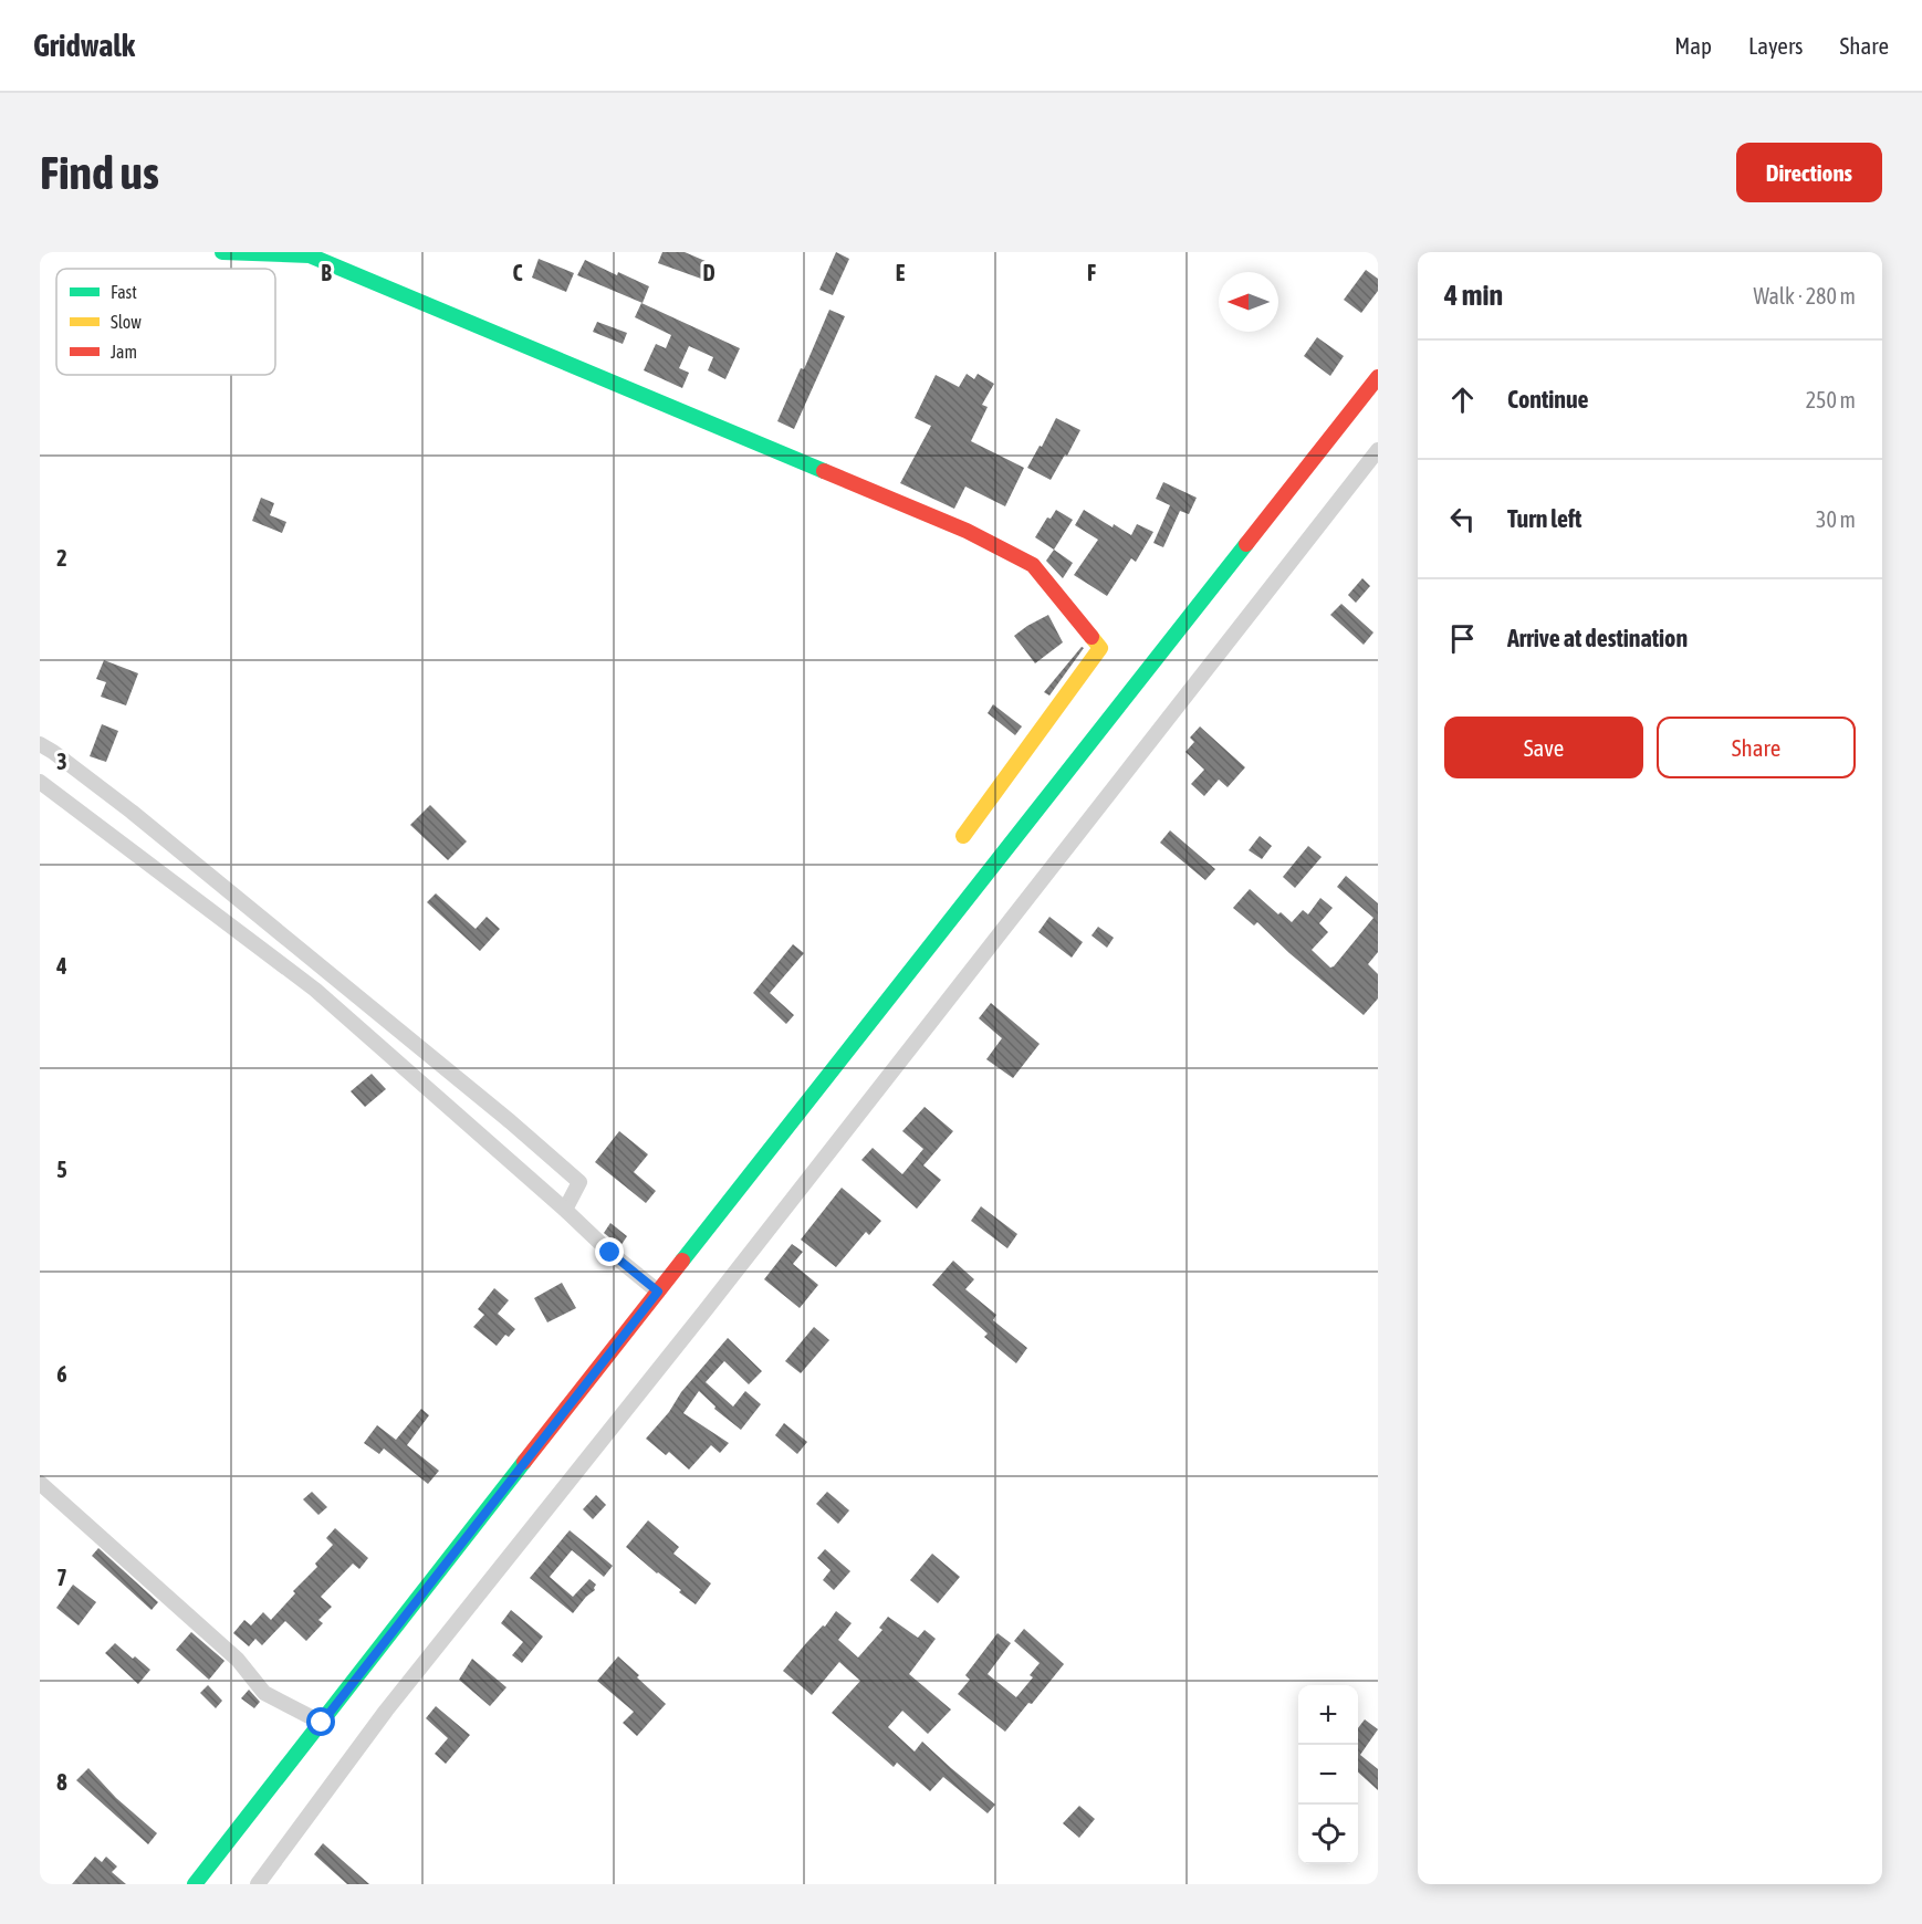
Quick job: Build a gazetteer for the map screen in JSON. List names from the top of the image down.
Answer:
{
  "legend": ["Fast", "Slow", "Jam"],
  "north": "left",
  "page": {
    "header": "Gridwalk",
    "nav": ["Map", "Layers", "Share"],
    "buttons": [
      "Directions",
      ["Save", "Share"]
    ],
    "title": "Find us",
    "heading": ["4 min", "Walk · 280 m"],
    "list": [
      ["Continue", "250 m"],
      ["Turn left", "30 m"],
      "Arrive at destination"
    ],
    "map_buttons": ["+", "−"]
  },
  "grid": {
    "columns": [
      "B",
      "C",
      "D",
      "E",
      "F"
    ],
    "rows": [
      "2",
      "3",
      "4",
      "5",
      "6",
      "7",
      "8"
    ]
  }
}
